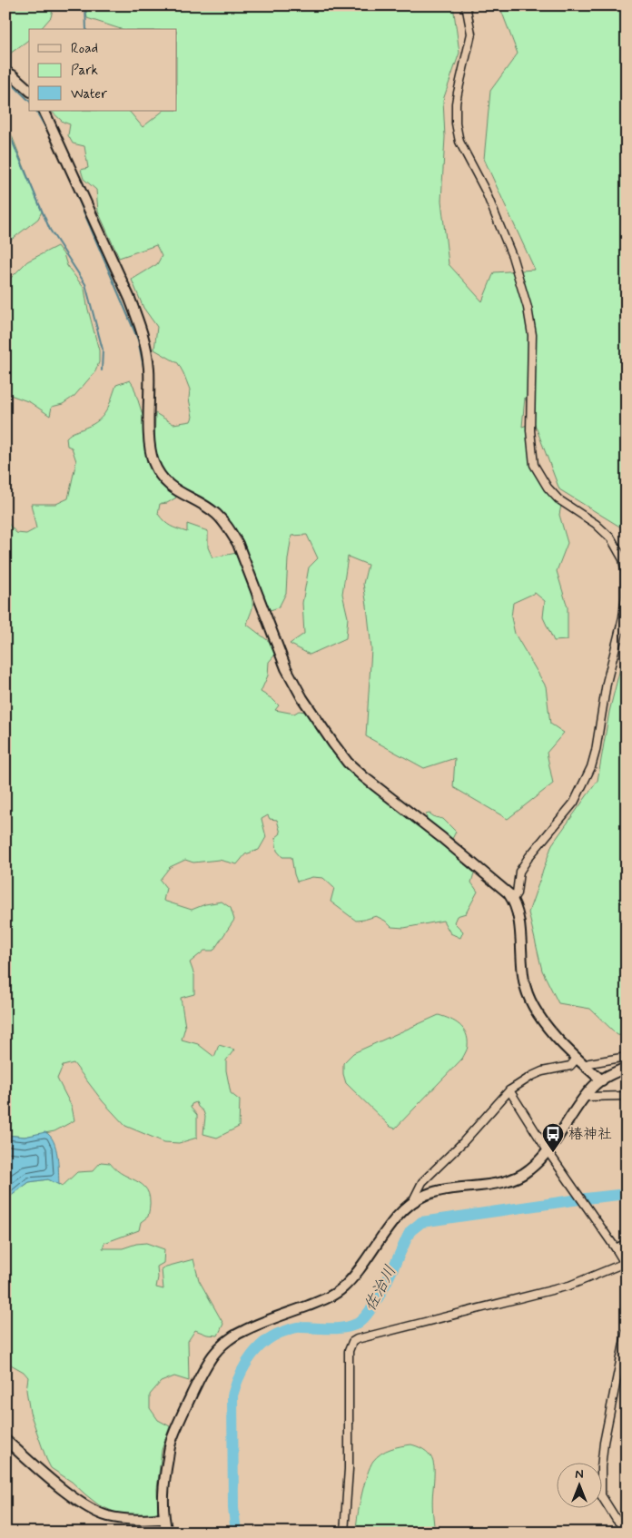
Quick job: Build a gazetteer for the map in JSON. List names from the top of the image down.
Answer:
{
  "water": ["佐治川"],
  "places": {
    "bus stop": ["椿神社"]
  },
  "legend": ["Road", "Park", "Water"],
  "north": "top"
}
